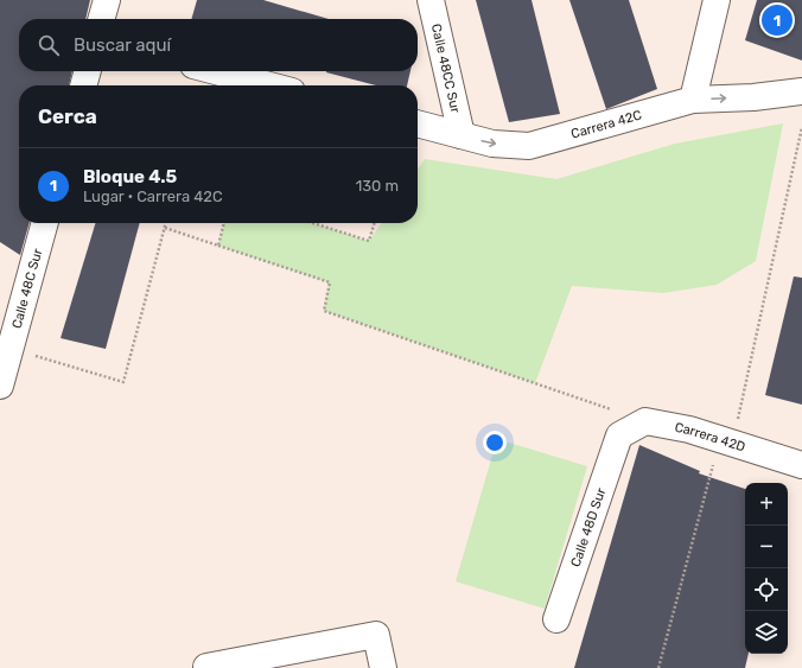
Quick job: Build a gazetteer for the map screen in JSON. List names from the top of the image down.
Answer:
{
  "streets": {
    "street": [
      "Calle 48CC Sur",
      "Carrera 42C",
      "Calle 48C Sur",
      "Carrera 42D",
      "Calle 48D Sur"
    ]
  },
  "crossings": [
    ["Calle 48CC Sur", "Carrera 42C"],
    ["Carrera 42D", "Calle 48D Sur"]
  ],
  "one_way": ["Carrera 42C"],
  "page": {
    "pins": "1",
    "search": "Buscar aquí",
    "heading": "Cerca",
    "list": [
      {
        "mark": "1",
        "name": "Bloque 4.5",
        "note": "Lugar · Carrera 42C",
        "value": "130 m"
      }
    ],
    "map_buttons": ["+", "−"]
  }
}
